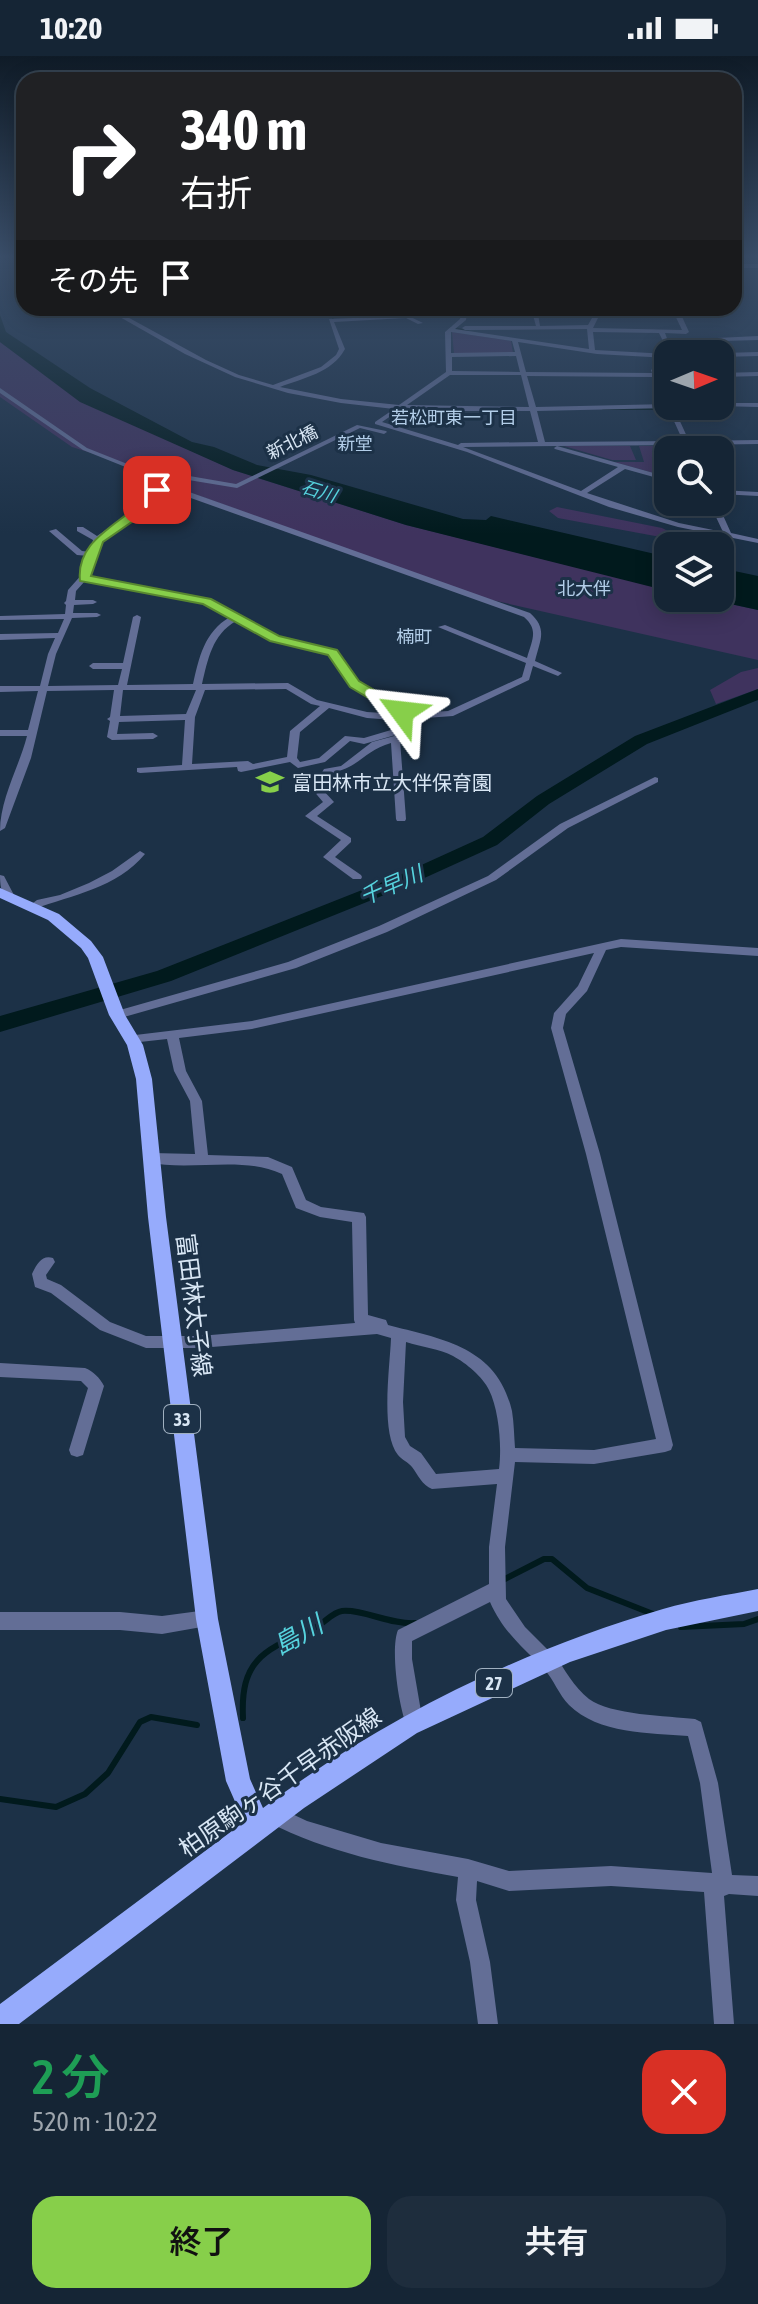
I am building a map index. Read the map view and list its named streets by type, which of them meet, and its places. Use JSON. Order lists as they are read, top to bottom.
{
  "streets": {
    "main road": [
      "富田林太子線",
      "33",
      "27",
      "柏原駒ヶ谷千早赤阪線"
    ],
    "street": ["新北橋"]
  },
  "crossings": [
    ["富田林太子線", "柏原駒ヶ谷千早赤阪線"]
  ],
  "districts": [
    "若松町東一丁目",
    "新堂",
    "北大伴",
    "楠町"
  ],
  "water": ["石川", "千早川", "島川"],
  "places": {
    "school or university": ["富田林市立大伴保育園"]
  },
  "north": "right",
  "page": {
    "status": "10:20",
    "turn": ["340 m", "右折"],
    "then": "その先",
    "heading": ["2 分", "520 m · 10:22"],
    "buttons": ["終了", "共有"]
  }
}
